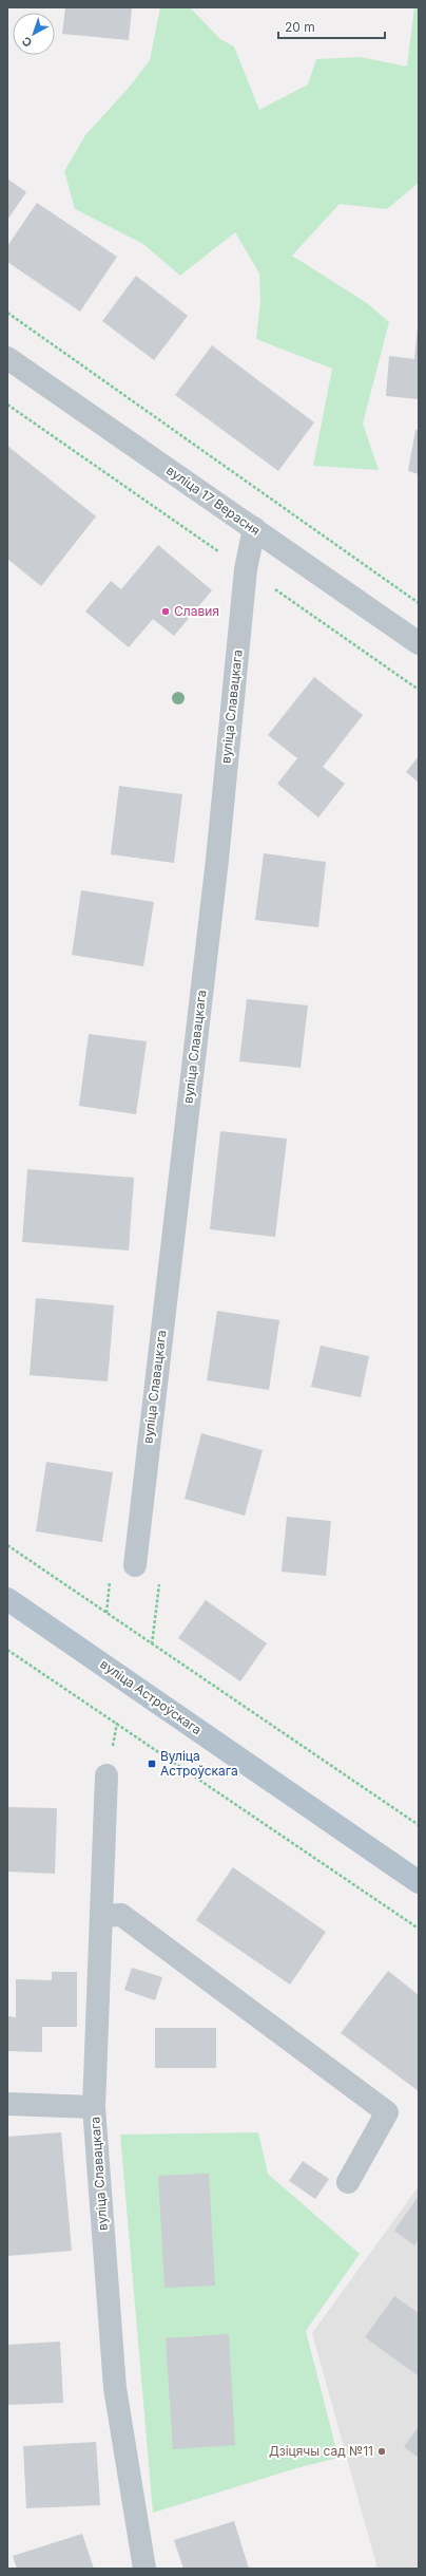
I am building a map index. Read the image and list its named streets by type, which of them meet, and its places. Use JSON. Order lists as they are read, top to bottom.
{
  "streets": {
    "main road": ["вуліца Астроўскага"],
    "street": ["вуліца 17 Верасня", "вуліца Славацкага"]
  },
  "crossings": [
    ["вуліца 17 Верасня", "вуліца Славацкага"]
  ],
  "places": {
    "other": ["Славия", "Дзіцячы сад №11"],
    "transit": ["Вуліца Астроўскага"]
  },
  "scale_bar": "20 m",
  "north": "bottom left"
}
